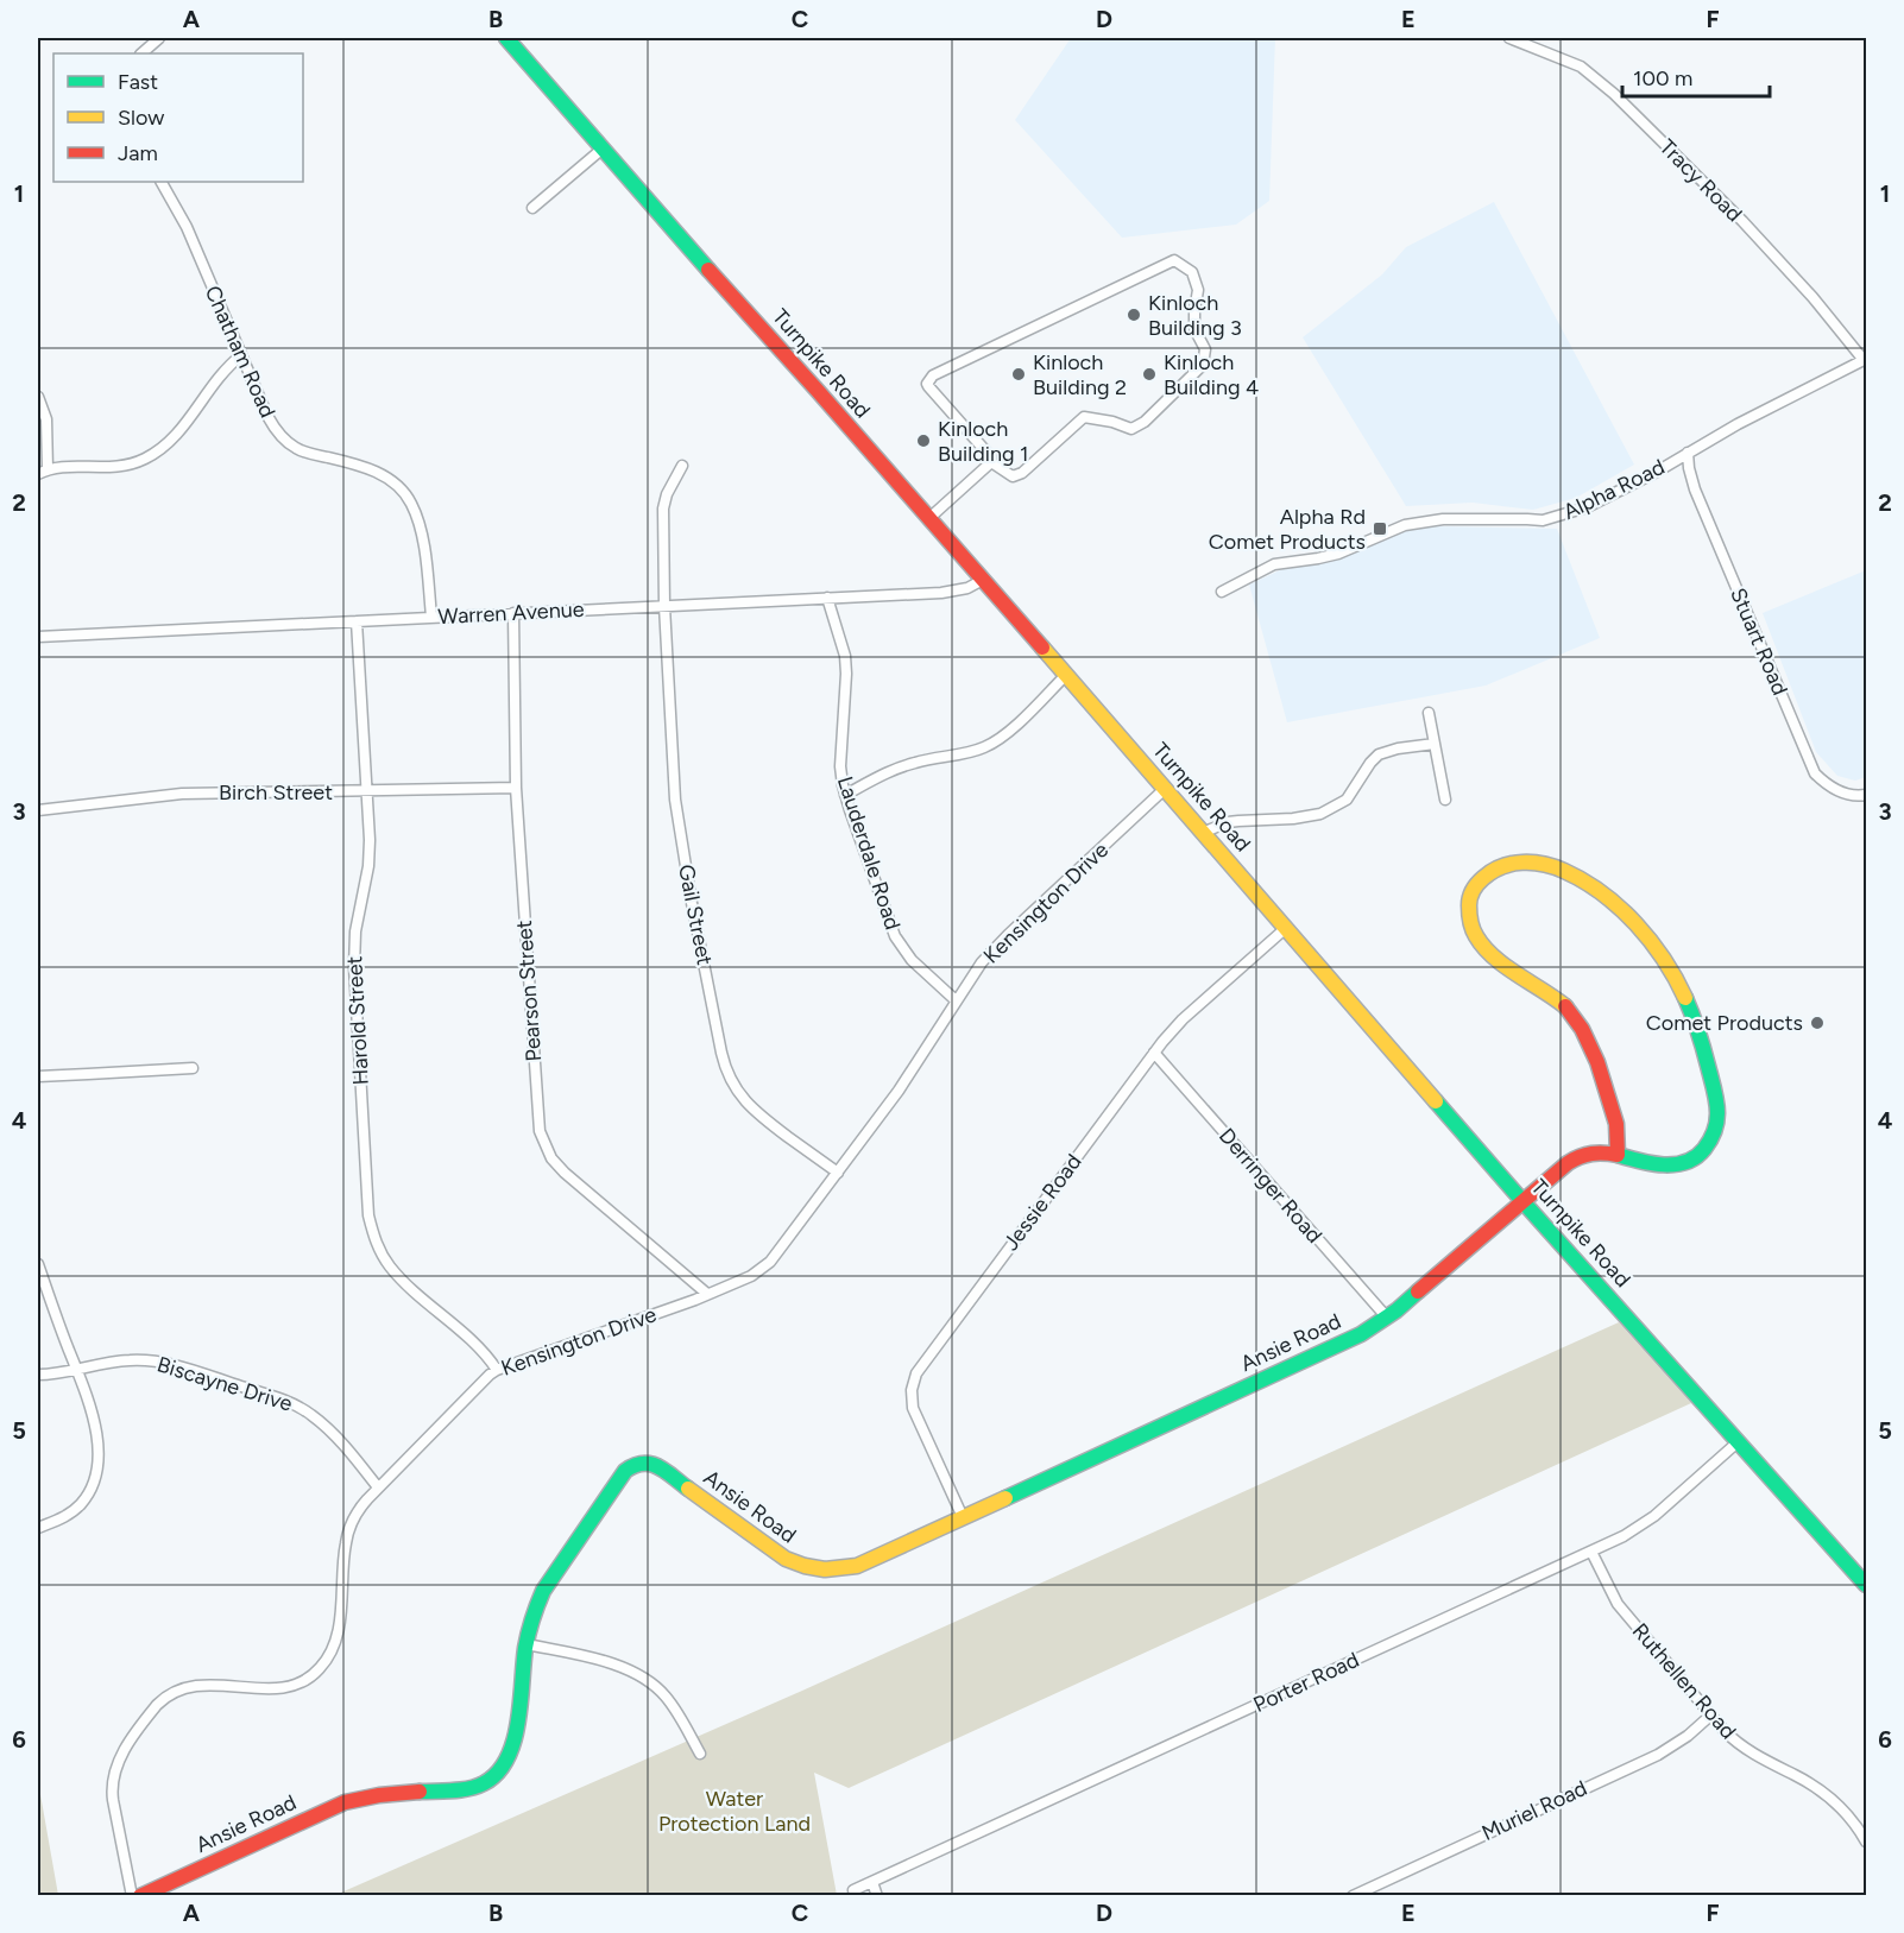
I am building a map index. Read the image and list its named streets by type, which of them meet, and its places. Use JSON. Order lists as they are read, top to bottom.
{
  "streets": {
    "street": [
      "Tracy Road",
      "Chatham Road",
      "Turnpike Road",
      "Alpha Road",
      "Warren Avenue",
      "Stuart Road",
      "Birch Street",
      "Lauderdale Road",
      "Kensington Drive",
      "Gail Street",
      "Pearson Street",
      "Harold Street",
      "Derringer Road",
      "Jessie Road",
      "Ansie Road",
      "Biscayne Drive",
      "Ruthellen Road",
      "Porter Road",
      "Muriel Road"
    ]
  },
  "crossings": [
    ["Tracy Road", "Alpha Road"],
    ["Chatham Road", "Warren Avenue"],
    ["Turnpike Road", "Warren Avenue"],
    ["Turnpike Road", "Kensington Drive"],
    ["Turnpike Road", "Jessie Road"],
    ["Turnpike Road", "Ansie Road"],
    ["Turnpike Road", "Porter Road"],
    ["Alpha Road", "Stuart Road"],
    ["Warren Avenue", "Lauderdale Road"],
    ["Warren Avenue", "Gail Street"],
    ["Warren Avenue", "Pearson Street"],
    ["Warren Avenue", "Harold Street"],
    ["Birch Street", "Pearson Street"],
    ["Birch Street", "Harold Street"],
    ["Lauderdale Road", "Kensington Drive"],
    ["Kensington Drive", "Gail Street"],
    ["Kensington Drive", "Pearson Street"],
    ["Kensington Drive", "Harold Street"],
    ["Kensington Drive", "Biscayne Drive"],
    ["Derringer Road", "Jessie Road"],
    ["Derringer Road", "Ansie Road"],
    ["Jessie Road", "Ansie Road"],
    ["Ruthellen Road", "Porter Road"],
    ["Ruthellen Road", "Muriel Road"]
  ],
  "parks": ["Water Protection Land"],
  "places": {
    "other": [
      "Kinloch Building 3",
      "Kinloch Building 2",
      "Kinloch Building 4",
      "Kinloch Building 1",
      "Comet Products"
    ],
    "transit": ["Alpha Rd Comet Products"]
  },
  "legend": ["Fast", "Slow", "Jam"],
  "scale_bar": "100 m",
  "grid": {
    "columns": [
      "A",
      "B",
      "C",
      "D",
      "E",
      "F"
    ],
    "rows": [
      "1",
      "2",
      "3",
      "4",
      "5",
      "6"
    ]
  }
}
